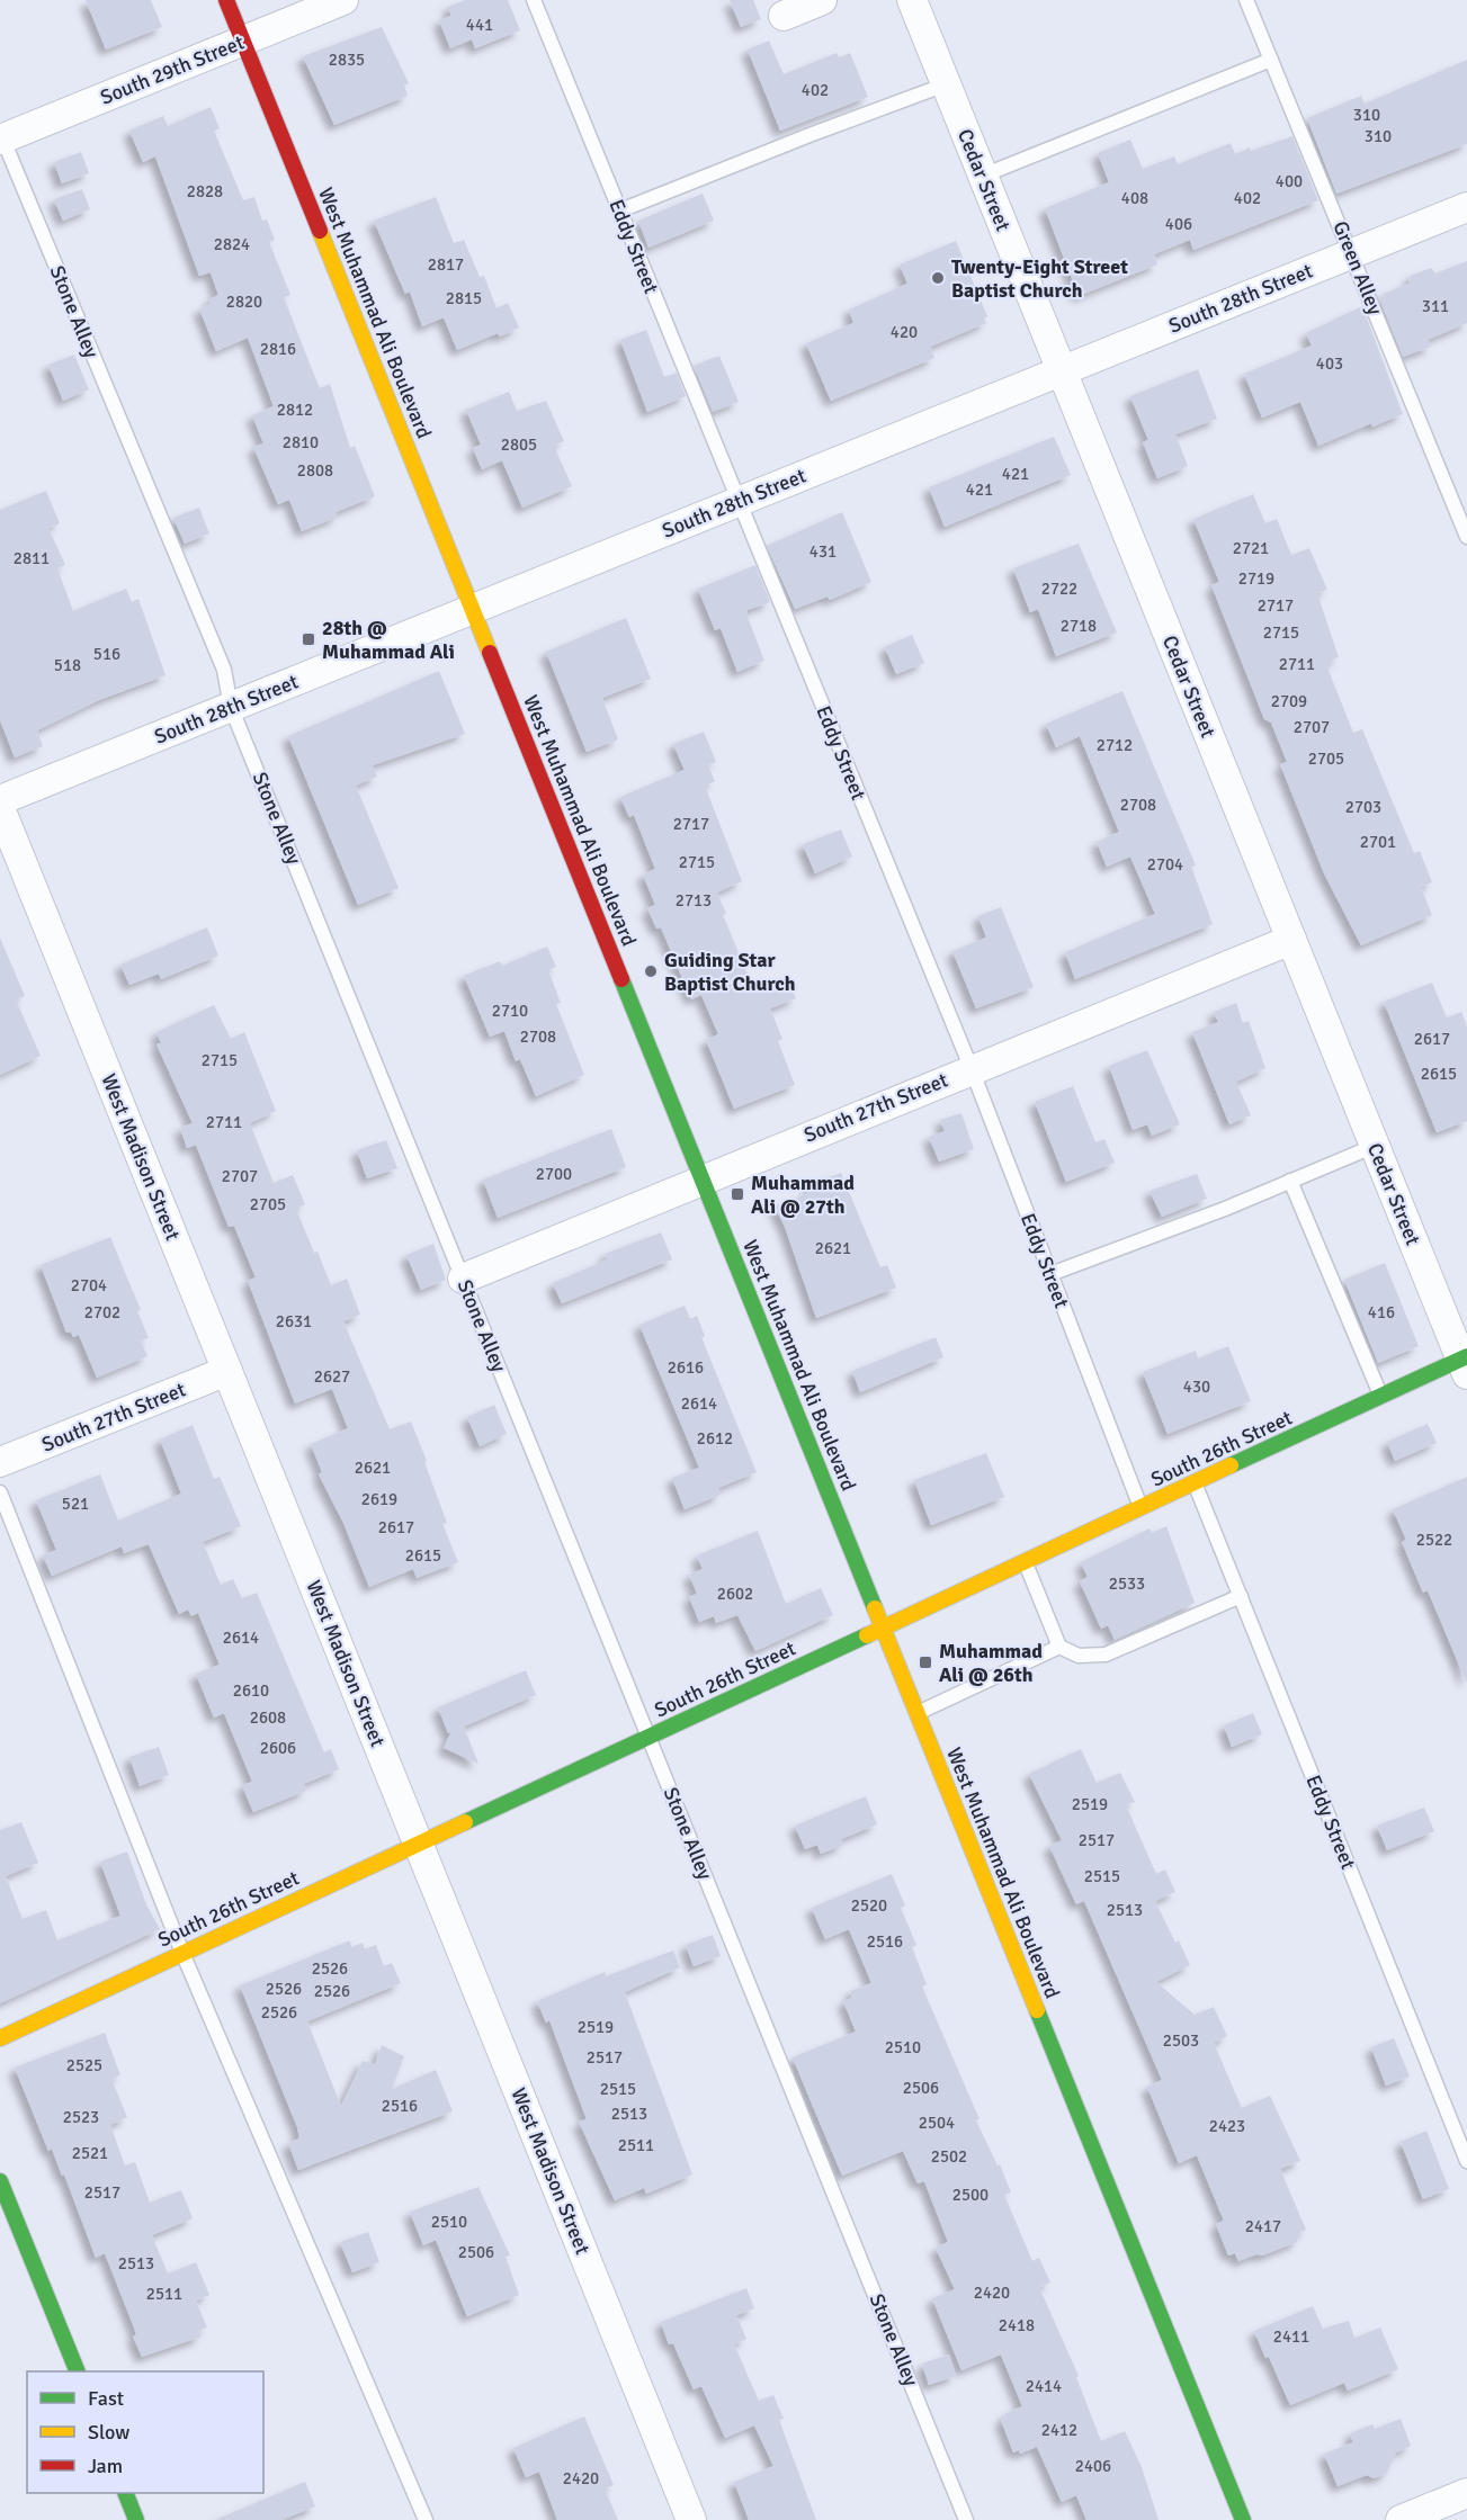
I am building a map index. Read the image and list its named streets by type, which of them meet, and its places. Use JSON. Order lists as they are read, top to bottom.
{
  "streets": {
    "main road": ["West Muhammad Ali Boulevard", "South 26th Street"],
    "street": [
      "South 29th Street",
      "Cedar Street",
      "South 28th Street",
      "South 27th Street",
      "West Madison Street"
    ],
    "lane": ["Eddy Street", "Green Alley", "Stone Alley"]
  },
  "crossings": [
    ["South 29th Street", "Stone Alley"],
    ["South 29th Street", "West Muhammad Ali Boulevard"],
    ["Cedar Street", "South 28th Street"],
    ["Cedar Street", "South 27th Street"],
    ["Cedar Street", "South 26th Street"],
    ["Eddy Street", "South 28th Street"],
    ["Eddy Street", "South 27th Street"],
    ["Eddy Street", "South 26th Street"],
    ["Green Alley", "South 28th Street"],
    ["South 28th Street", "Stone Alley"],
    ["South 28th Street", "West Muhammad Ali Boulevard"],
    ["Stone Alley", "South 27th Street"],
    ["Stone Alley", "South 26th Street"],
    ["West Muhammad Ali Boulevard", "South 27th Street"],
    ["West Muhammad Ali Boulevard", "South 26th Street"],
    ["South 27th Street", "West Madison Street"],
    ["West Madison Street", "South 26th Street"]
  ],
  "places": {
    "other": ["Twenty-Eight Street Baptist Church", "Guiding Star Baptist Church"],
    "transit": ["28th @ Muhammad Ali", "Muhammad Ali @ 27th", "Muhammad Ali @ 26th"]
  },
  "house_numbers": [
    "441",
    "2835",
    "402",
    "310",
    "310",
    "400",
    "2828",
    "408",
    "402",
    "406",
    "2824",
    "2817",
    "2815",
    "2820",
    "311",
    "420",
    "2816",
    "403",
    "2812",
    "2810",
    "2805",
    "2808",
    "421",
    "421",
    "2721",
    "431",
    "2811",
    "2719",
    "2722",
    "2717",
    "2718",
    "2715",
    "516",
    "2711",
    "518",
    "2709",
    "2707",
    "2712",
    "2705",
    "2708",
    "2703",
    "2717",
    "2701",
    "2715",
    "2704",
    "2713",
    "2710",
    "2708",
    "2617",
    "2715",
    "2615",
    "2711",
    "2700",
    "2707",
    "2705",
    "2621",
    "2704",
    "2702",
    "416",
    "2631",
    "2616",
    "2627",
    "430",
    "2614",
    "2612",
    "2621",
    "2619",
    "521",
    "2617",
    "2522",
    "2615",
    "2533",
    "2602",
    "2614",
    "2610",
    "2608",
    "2606",
    "2519",
    "2517",
    "2515",
    "2520",
    "2513",
    "2516",
    "2526",
    "2526",
    "2526",
    "2526",
    "2519",
    "2503",
    "2510",
    "2517",
    "2525",
    "2506",
    "2515",
    "2516",
    "2513",
    "2523",
    "2504",
    "2423",
    "2511",
    "2521",
    "2502",
    "2517",
    "2500",
    "2510",
    "2417",
    "2506",
    "2513",
    "2420",
    "2511",
    "2418",
    "2411",
    "2414",
    "2412",
    "2406",
    "2420"
  ],
  "legend": ["Fast", "Slow", "Jam"]
}
